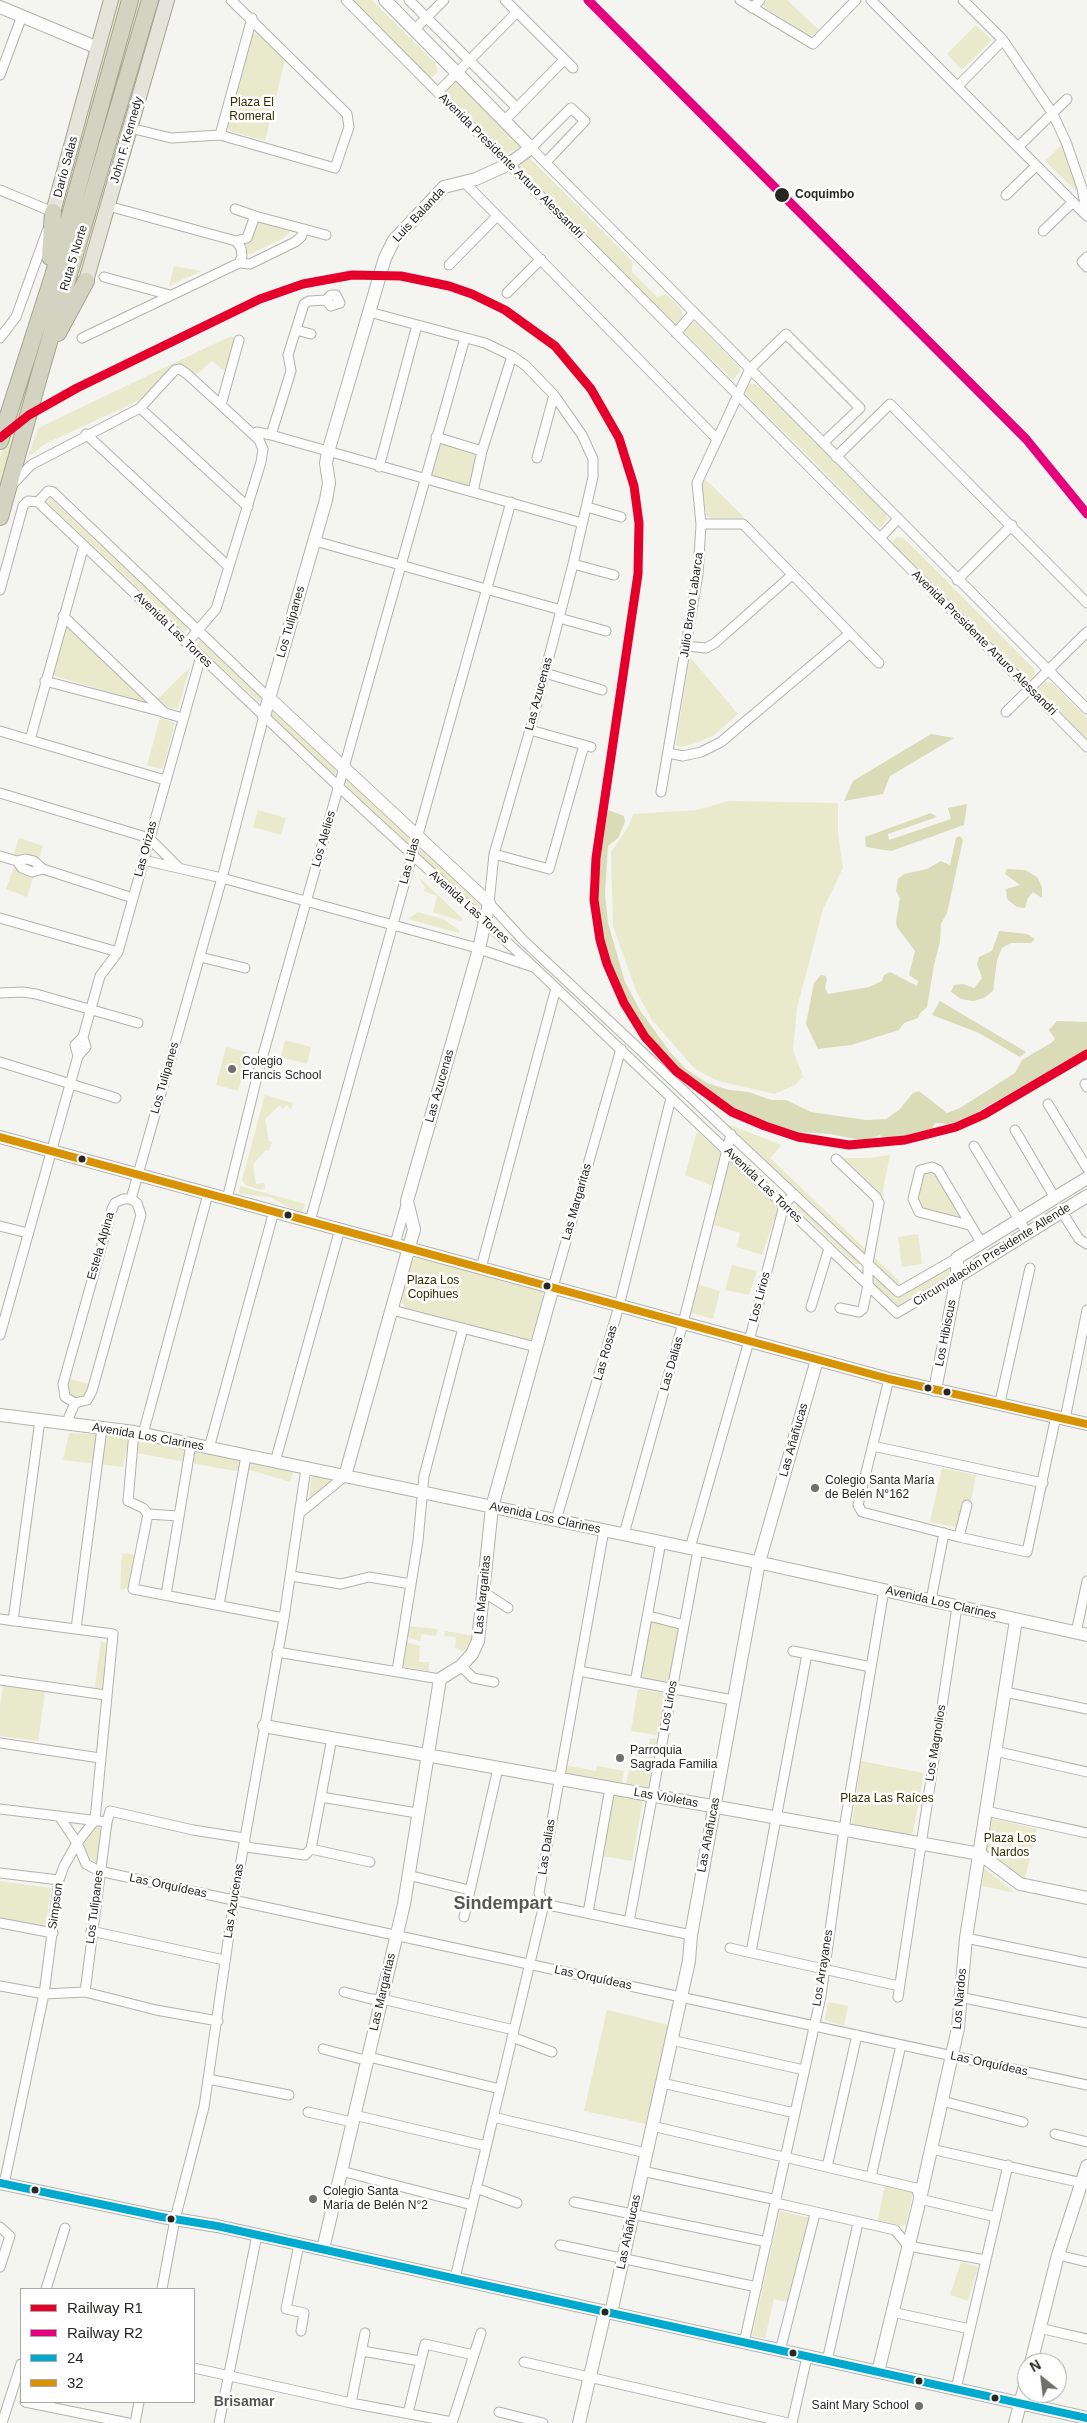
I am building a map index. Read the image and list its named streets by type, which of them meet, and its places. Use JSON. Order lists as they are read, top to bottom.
{
  "streets": {
    "highway": ["Ruta 5 Norte"],
    "main road": ["John F. Kennedy", "Darío Salas"],
    "street": [
      "Avenida Presidente Arturo Alessandri",
      "Luis Balanda",
      "Julio Bravo Labarca",
      "Los Tulipanes",
      "Avenida Las Torres",
      "Las Azucenas",
      "Los Alelies",
      "Las Orizas",
      "Las Lilas",
      "Las Margaritas",
      "Estela Alpina",
      "Circunvalación Presidente Allende",
      "Los Lirios",
      "Los Hibiscus",
      "Las Rosas",
      "Las Dalias",
      "Avenida Los Clarines",
      "Las Añañucas",
      "Los Magnolios",
      "Las Violetas",
      "Las Orquídeas",
      "Simpson",
      "Los Arrayanes",
      "Los Nardos"
    ]
  },
  "crossings": [
    ["Avenida Presidente Arturo Alessandri", "Luis Balanda"],
    ["Avenida Presidente Arturo Alessandri", "Julio Bravo Labarca"],
    ["Luis Balanda", "Los Tulipanes"],
    ["Los Tulipanes", "Avenida Las Torres"],
    ["Los Tulipanes", "Las Azucenas"],
    ["Los Tulipanes", "Estela Alpina"],
    ["Los Tulipanes", "Las Orquídeas"],
    ["Avenida Las Torres", "Las Azucenas"],
    ["Avenida Las Torres", "Los Alelies"],
    ["Avenida Las Torres", "Las Orizas"],
    ["Avenida Las Torres", "Las Lilas"],
    ["Avenida Las Torres", "Las Margaritas"],
    ["Avenida Las Torres", "Circunvalación Presidente Allende"],
    ["Avenida Las Torres", "Los Lirios"],
    ["Avenida Las Torres", "Las Rosas"],
    ["Avenida Las Torres", "Las Dalias"],
    ["Las Azucenas", "Los Alelies"],
    ["Las Azucenas", "Avenida Los Clarines"],
    ["Las Azucenas", "Las Violetas"],
    ["Las Azucenas", "Las Orquídeas"],
    ["Las Margaritas", "Avenida Los Clarines"],
    ["Las Margaritas", "Las Violetas"],
    ["Las Margaritas", "Las Orquídeas"],
    ["Circunvalación Presidente Allende", "Los Hibiscus"],
    ["Los Lirios", "Avenida Los Clarines"],
    ["Los Lirios", "Las Violetas"],
    ["Las Rosas", "Avenida Los Clarines"],
    ["Las Dalias", "Avenida Los Clarines"],
    ["Las Dalias", "Las Violetas"],
    ["Las Dalias", "Las Orquídeas"],
    ["Avenida Los Clarines", "Las Añañucas"],
    ["Avenida Los Clarines", "Los Magnolios"],
    ["Avenida Los Clarines", "Los Arrayanes"],
    ["Avenida Los Clarines", "Los Nardos"],
    ["Las Añañucas", "Las Violetas"],
    ["Las Añañucas", "Las Orquídeas"],
    ["Los Magnolios", "Las Violetas"],
    ["Las Violetas", "Los Arrayanes"],
    ["Las Violetas", "Los Nardos"],
    ["Las Orquídeas", "Los Arrayanes"],
    ["Las Orquídeas", "Los Nardos"]
  ],
  "districts": ["Sindempart", "Brisamar"],
  "parks": [
    "Plaza El Romeral",
    "Plaza Los Copihues",
    "Plaza Las Raíces",
    "Plaza Los Nardos"
  ],
  "places": [
    "Coquimbo",
    "Colegio Francis School",
    "Colegio Santa María de Belén N°162",
    "Parroquia Sagrada Familia",
    "Colegio Santa María de Belén N°2",
    "Saint Mary School"
  ],
  "lines": [
    "rail line R2",
    "rail line R1",
    "transit line 32",
    "transit line 24"
  ],
  "legend": [
    "Railway R1",
    "Railway R2",
    "24",
    "32"
  ],
  "north": "top left"
}
